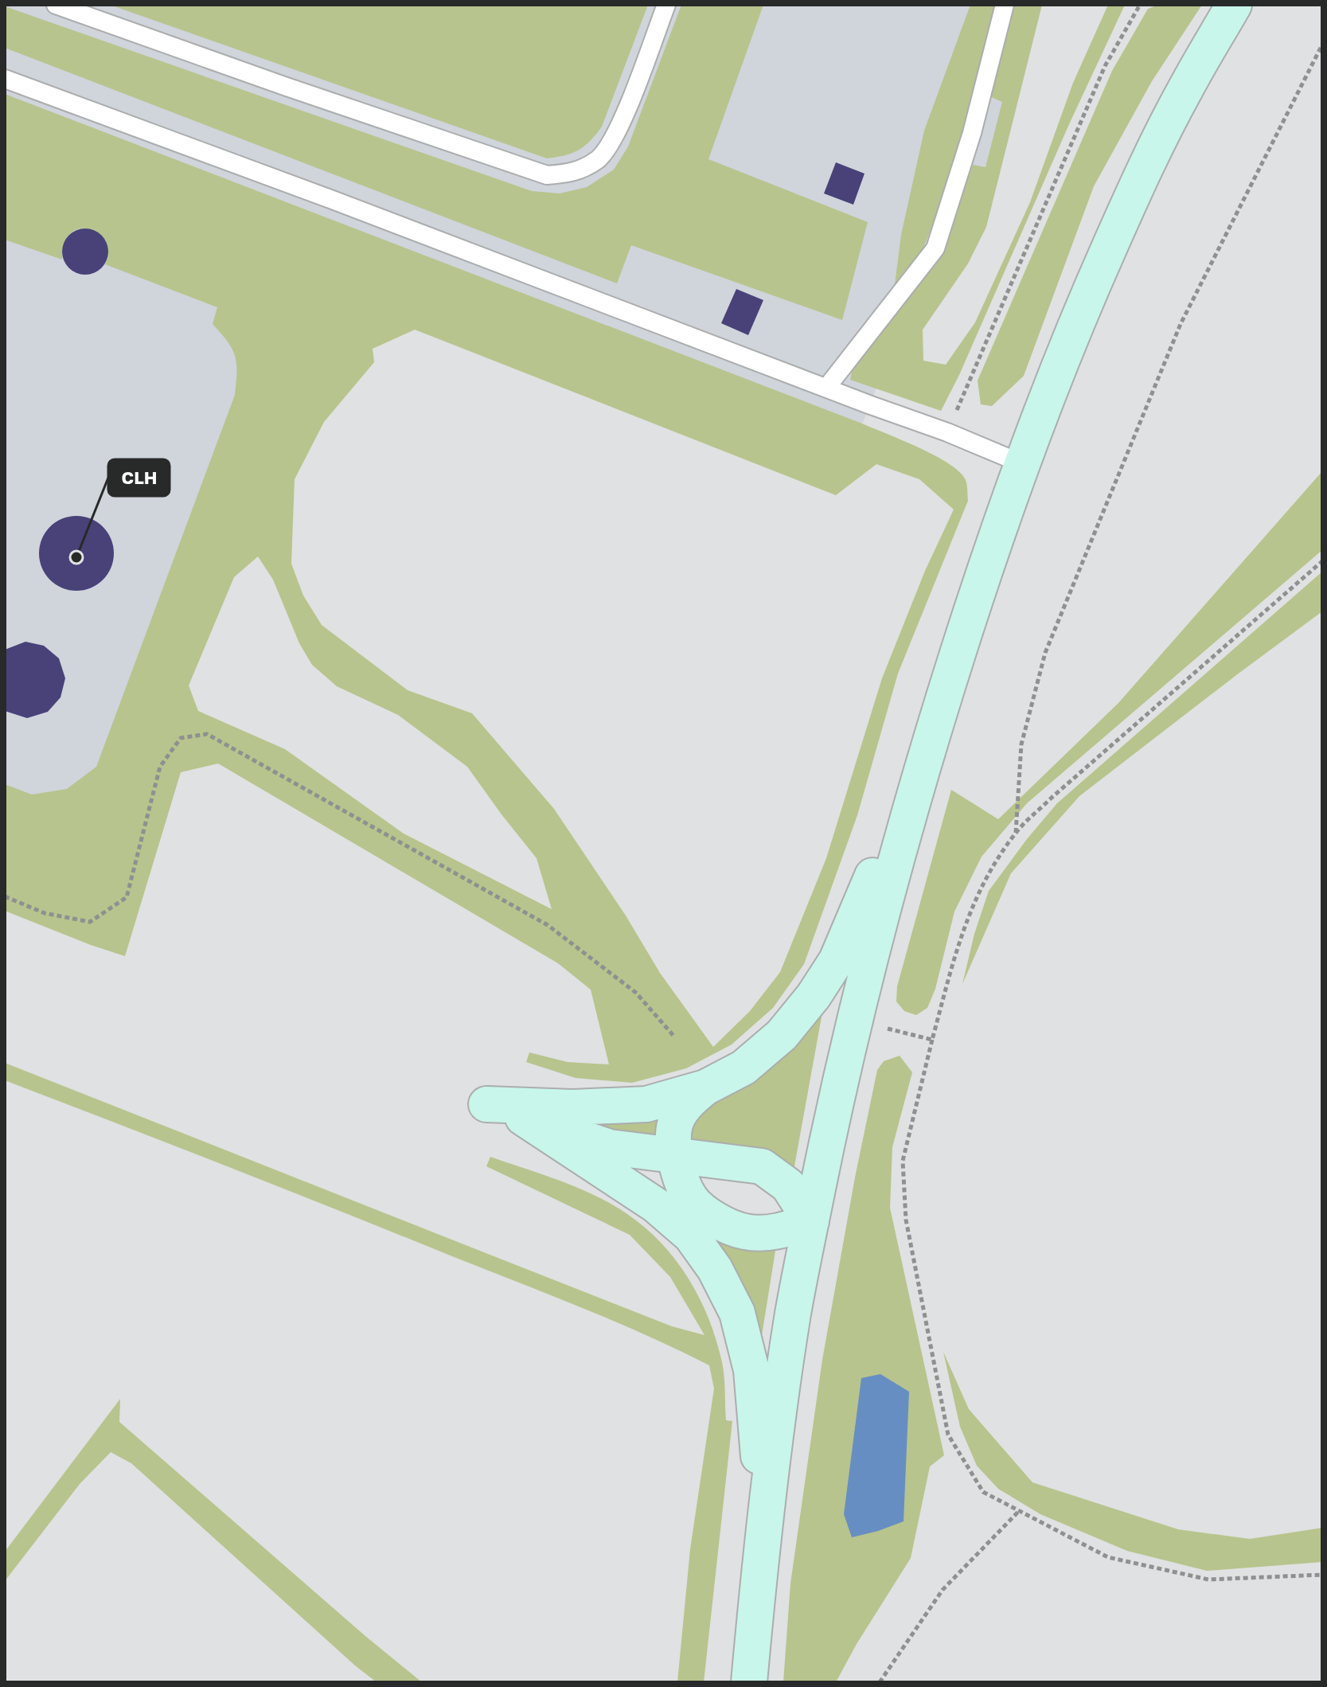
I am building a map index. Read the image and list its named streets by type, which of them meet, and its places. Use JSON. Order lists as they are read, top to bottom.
{
  "places": ["CLH"]
}
